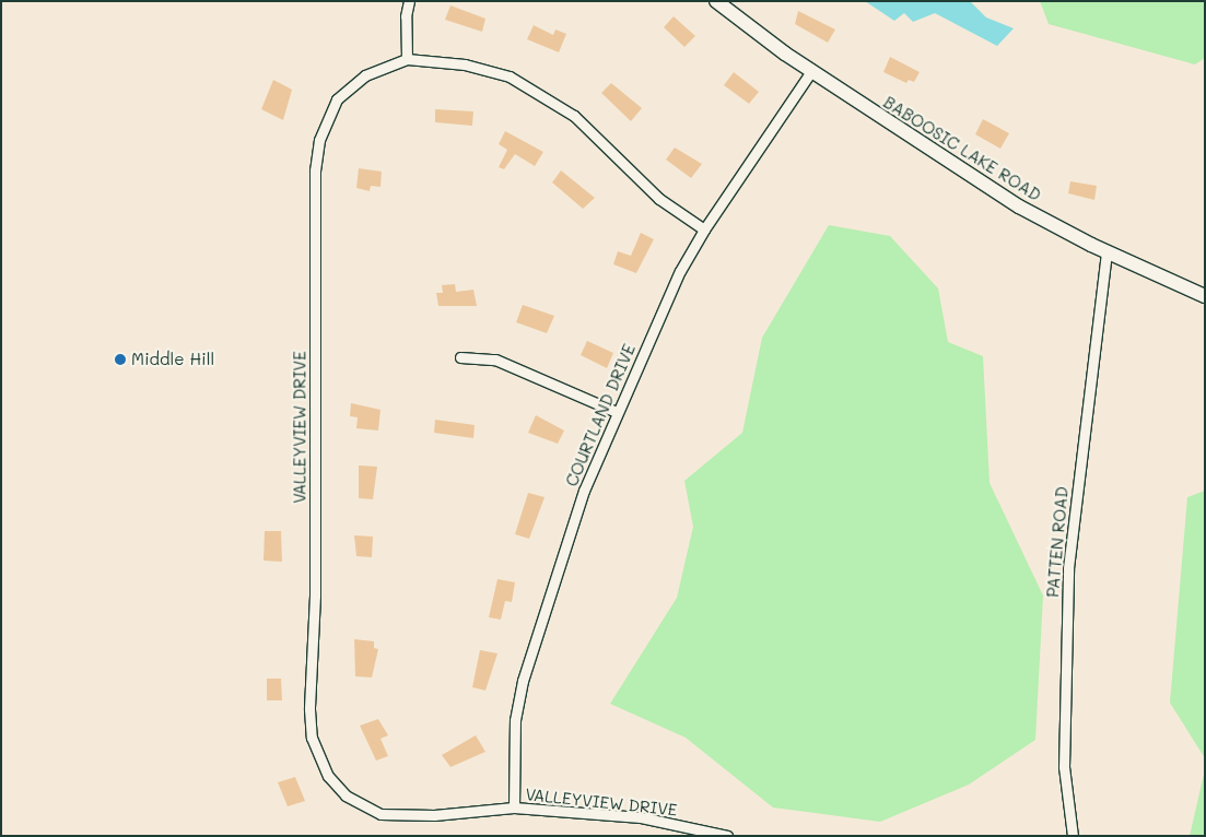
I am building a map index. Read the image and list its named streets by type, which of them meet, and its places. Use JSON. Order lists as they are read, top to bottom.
{
  "streets": {
    "street": [
      "BABOOSIC LAKE ROAD",
      "COURTLAND DRIVE",
      "VALLEYVIEW DRIVE",
      "PATTEN ROAD"
    ]
  },
  "crossings": [
    ["BABOOSIC LAKE ROAD", "COURTLAND DRIVE"],
    ["BABOOSIC LAKE ROAD", "PATTEN ROAD"],
    ["COURTLAND DRIVE", "VALLEYVIEW DRIVE"]
  ],
  "places": ["Middle Hill"]
}
